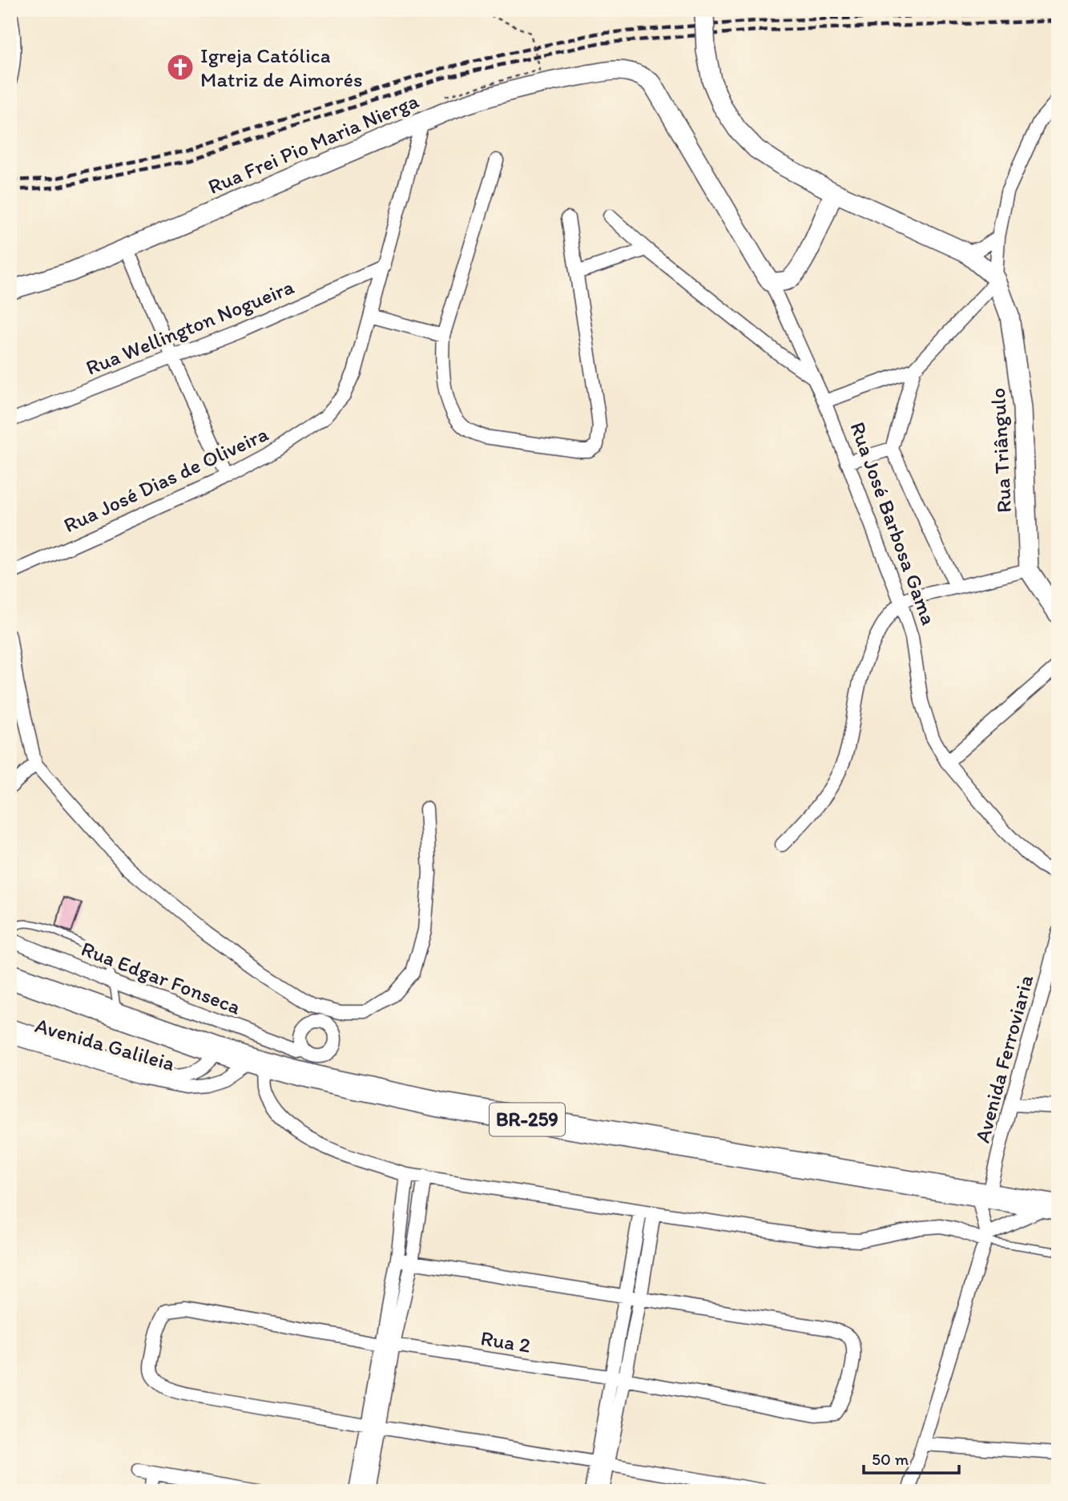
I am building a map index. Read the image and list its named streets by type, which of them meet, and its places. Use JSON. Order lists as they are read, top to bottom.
{
  "streets": {
    "highway": ["BR-259"],
    "street": [
      "Rua Frei Pio Maria Nierga",
      "Rua Wellington Nogueira",
      "Rua Triângulo",
      "Rua José Dias de Oliveira",
      "Rua José Barbosa Gama",
      "Rua Edgar Fonseca",
      "Avenida Galileia",
      "Avenida Ferroviaria",
      "Rua 2"
    ]
  },
  "crossings": [
    ["Rua Frei Pio Maria Nierga", "Rua José Dias de Oliveira"],
    ["Rua Frei Pio Maria Nierga", "Rua José Barbosa Gama"],
    ["Rua Wellington Nogueira", "Rua José Dias de Oliveira"],
    ["Rua Edgar Fonseca", "BR-259"],
    ["Avenida Galileia", "BR-259"],
    ["Avenida Ferroviaria", "BR-259"]
  ],
  "places": {
    "church": ["Igreja Católica Matriz de Aimorés"]
  },
  "scale_bar": "50 m"
}
